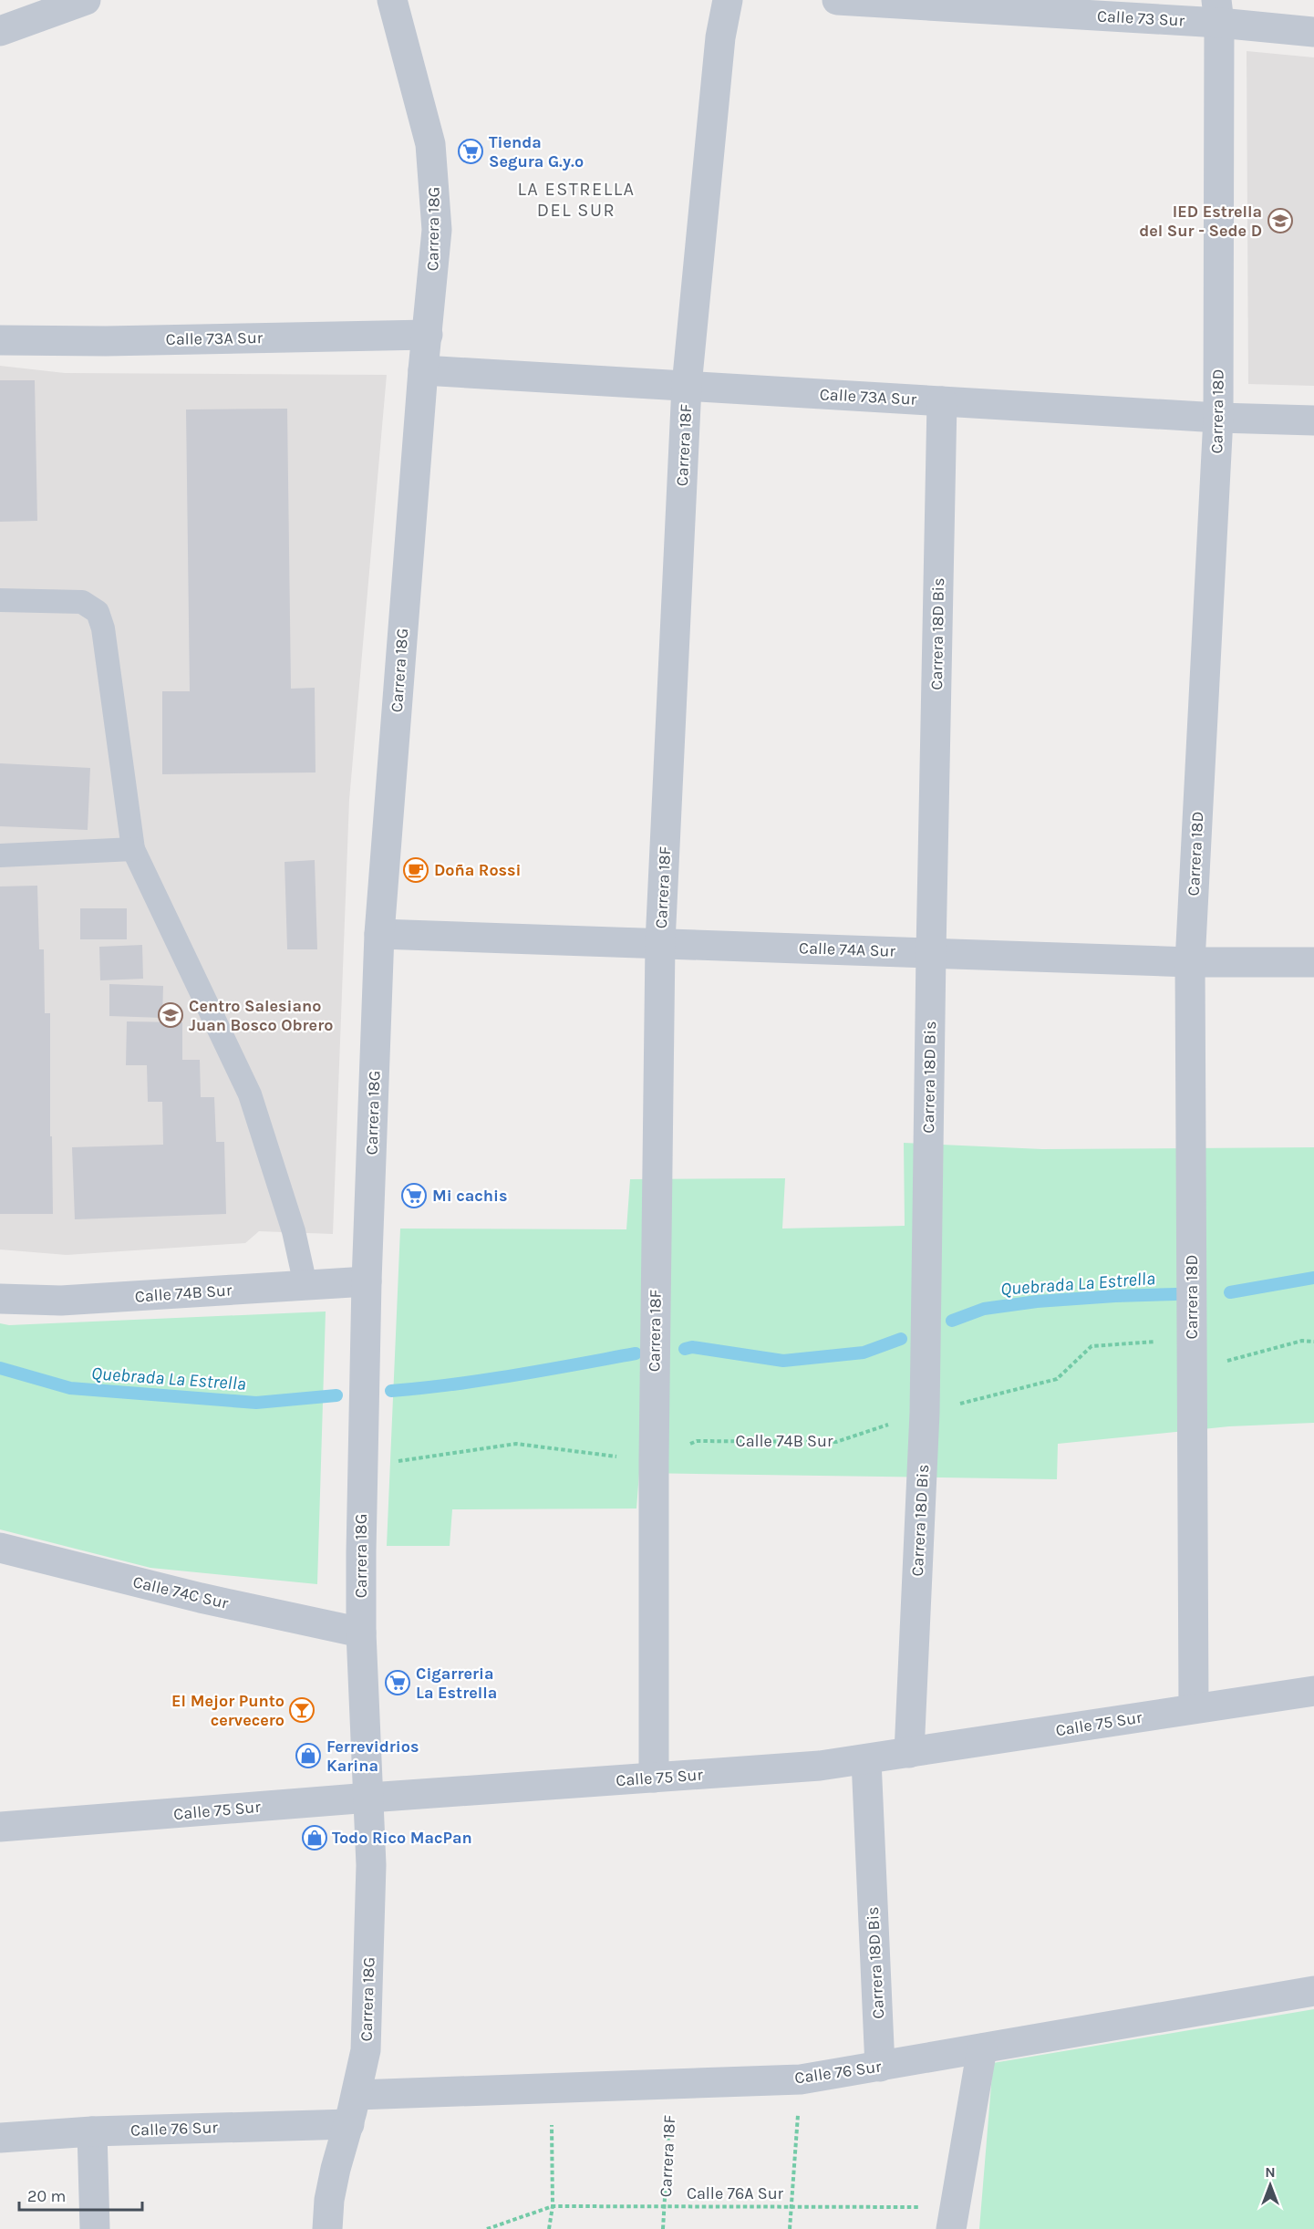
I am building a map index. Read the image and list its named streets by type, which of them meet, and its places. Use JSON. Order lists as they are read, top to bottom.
{
  "streets": {
    "street": [
      "Calle 73 Sur",
      "Carrera 18G",
      "Calle 73A Sur",
      "Carrera 18D",
      "Carrera 18F",
      "Carrera 18D Bis",
      "Calle 74A Sur",
      "Calle 74B Sur",
      "Calle 74C Sur",
      "Calle 75 Sur",
      "Calle 76 Sur"
    ],
    "path": ["Calle 76A Sur"]
  },
  "crossings": [
    ["Calle 73 Sur", "Carrera 18D"],
    ["Carrera 18G", "Calle 73A Sur"],
    ["Carrera 18G", "Calle 74A Sur"],
    ["Carrera 18G", "Calle 74B Sur"],
    ["Carrera 18G", "Calle 74C Sur"],
    ["Carrera 18G", "Calle 75 Sur"],
    ["Carrera 18G", "Calle 76 Sur"],
    ["Calle 73A Sur", "Carrera 18D"],
    ["Calle 73A Sur", "Carrera 18F"],
    ["Calle 73A Sur", "Carrera 18D Bis"],
    ["Carrera 18D", "Calle 74A Sur"],
    ["Carrera 18D", "Calle 74B Sur"],
    ["Carrera 18D", "Calle 75 Sur"],
    ["Carrera 18F", "Calle 74A Sur"],
    ["Carrera 18F", "Calle 74B Sur"],
    ["Carrera 18F", "Calle 75 Sur"],
    ["Carrera 18F", "Calle 76 Sur"],
    ["Carrera 18F", "Calle 76A Sur"],
    ["Carrera 18D Bis", "Calle 74A Sur"],
    ["Carrera 18D Bis", "Calle 74B Sur"],
    ["Carrera 18D Bis", "Calle 75 Sur"],
    ["Carrera 18D Bis", "Calle 76 Sur"]
  ],
  "districts": ["LA ESTRELLA DEL SUR"],
  "water": ["Quebrada La Estrella"],
  "places": {
    "supermarket": ["Tienda Segura G.y.o", "Mi cachis", "Cigarreria La Estrella"],
    "school or university": ["IED Estrella del Sur - Sede D", "Centro Salesiano Juan Bosco Obrero"],
    "cafe": ["Doña Rossi"],
    "bar": ["El Mejor Punto cervecero"],
    "shop": ["Ferrevidrios Karina", "Todo Rico MacPan"]
  },
  "scale_bar": "20 m",
  "north": "top"
}
